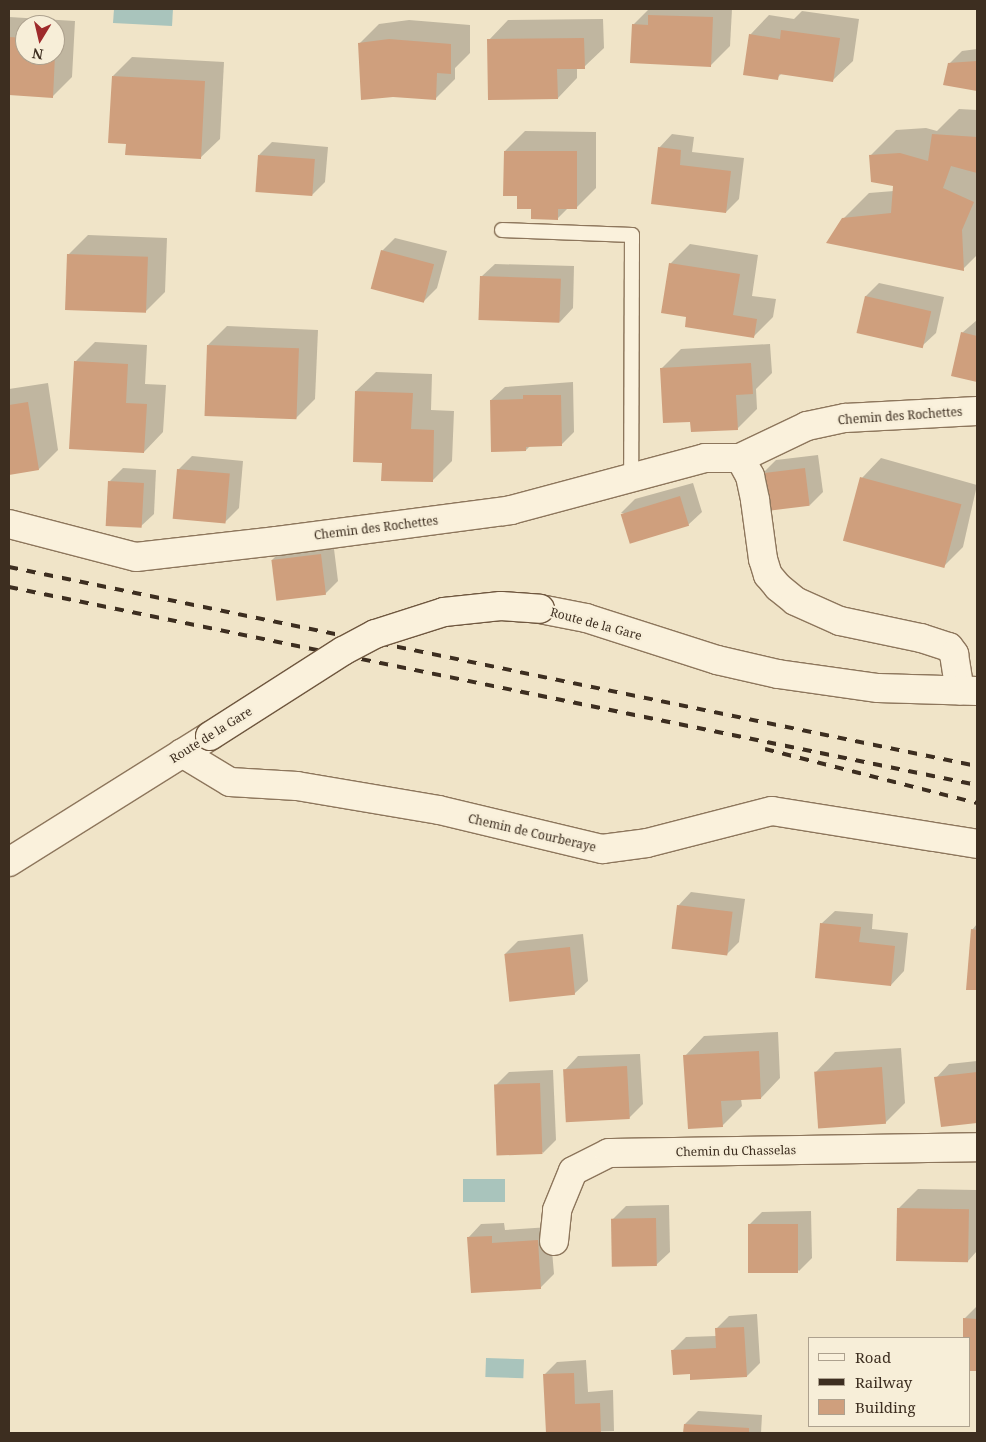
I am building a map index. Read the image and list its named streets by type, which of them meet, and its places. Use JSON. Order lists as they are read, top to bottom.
{
  "streets": {
    "street": [
      "Chemin des Rochettes",
      "Route de la Gare",
      "Chemin de Courberaye",
      "Chemin du Chasselas"
    ]
  },
  "crossings": [
    ["Route de la Gare", "Chemin de Courberaye"]
  ],
  "legend": ["Road", "Railway", "Building"],
  "north": "bottom"
}
